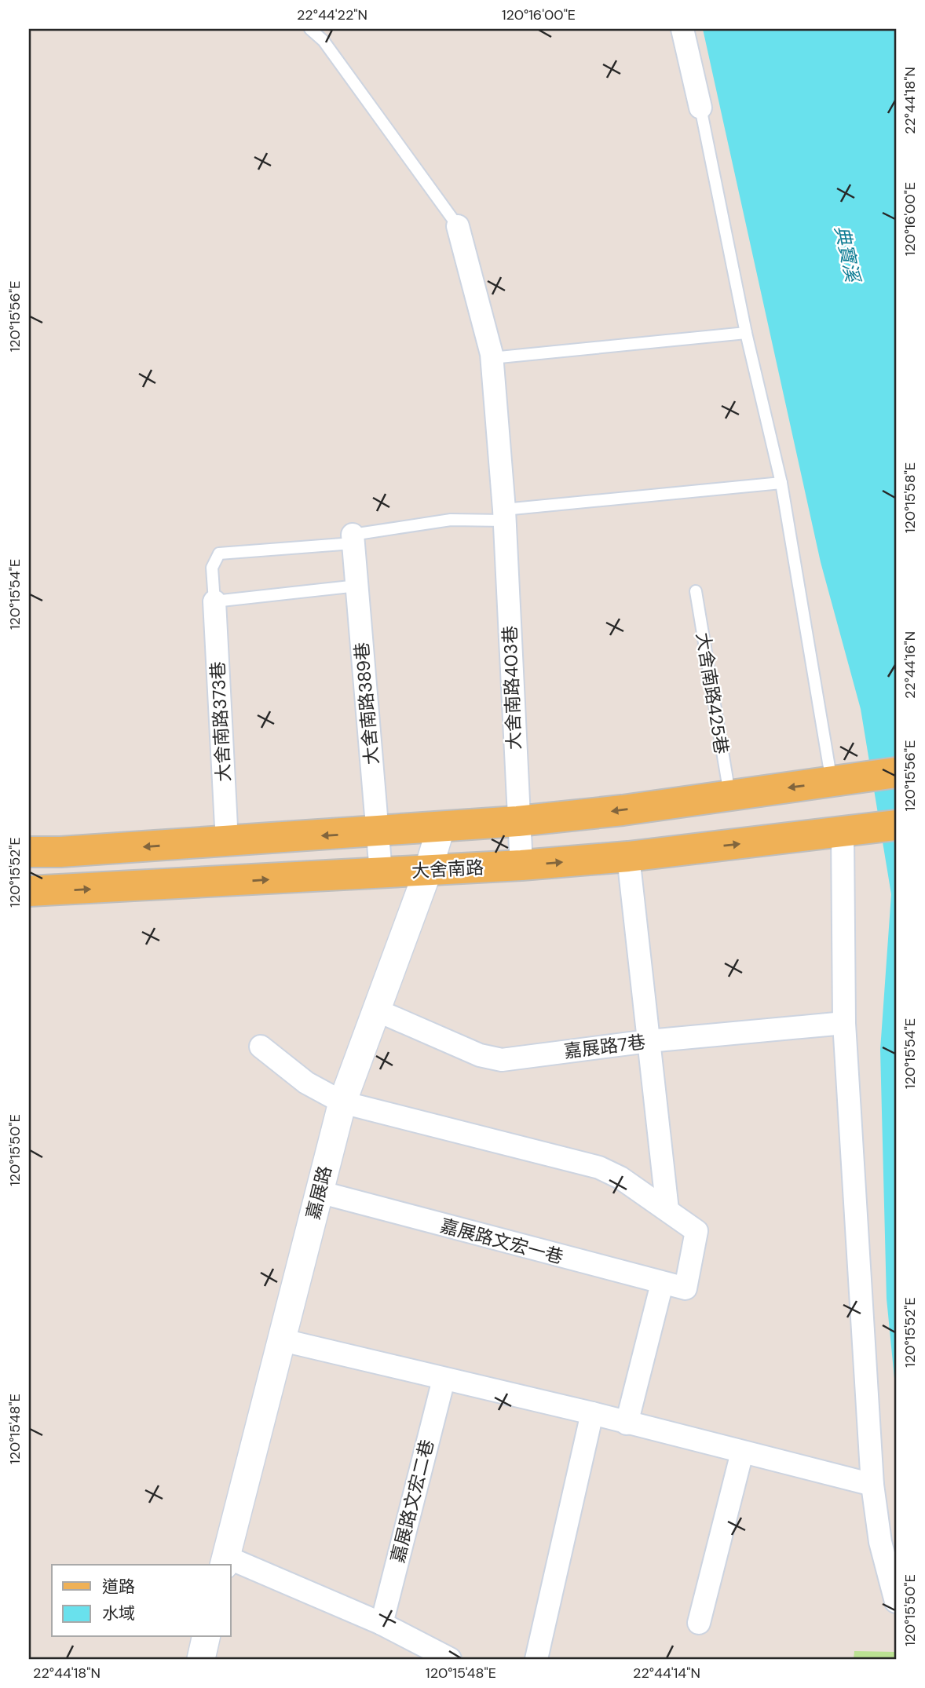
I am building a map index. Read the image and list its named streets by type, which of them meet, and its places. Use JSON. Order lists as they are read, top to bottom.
{
  "streets": {
    "main road": ["大舍南路"],
    "street": [
      "大舍南路403巷",
      "大舍南路389巷",
      "大舍南路373巷",
      "嘉展路7巷",
      "嘉展路",
      "嘉展路文宏一巷",
      "嘉展路文宏二巷"
    ],
    "lane": ["大舍南路425巷"]
  },
  "crossings": [
    ["大舍南路403巷", "大舍南路"],
    ["大舍南路389巷", "大舍南路"],
    ["大舍南路", "嘉展路"],
    ["嘉展路7巷", "嘉展路"],
    ["嘉展路", "嘉展路文宏一巷"]
  ],
  "water": ["典寶溪"],
  "legend": ["道路", "水域"],
  "coordinates": [
    "22°44'22\"N",
    "120°16'00\"E",
    "22°44'18\"N",
    "120°15'56\"E",
    "120°15'58\"E",
    "120°15'54\"E",
    "22°44'16\"N",
    "120°15'52\"E",
    "120°15'50\"E",
    "120°15'48\"E",
    "22°44'14\"N"
  ]
}
